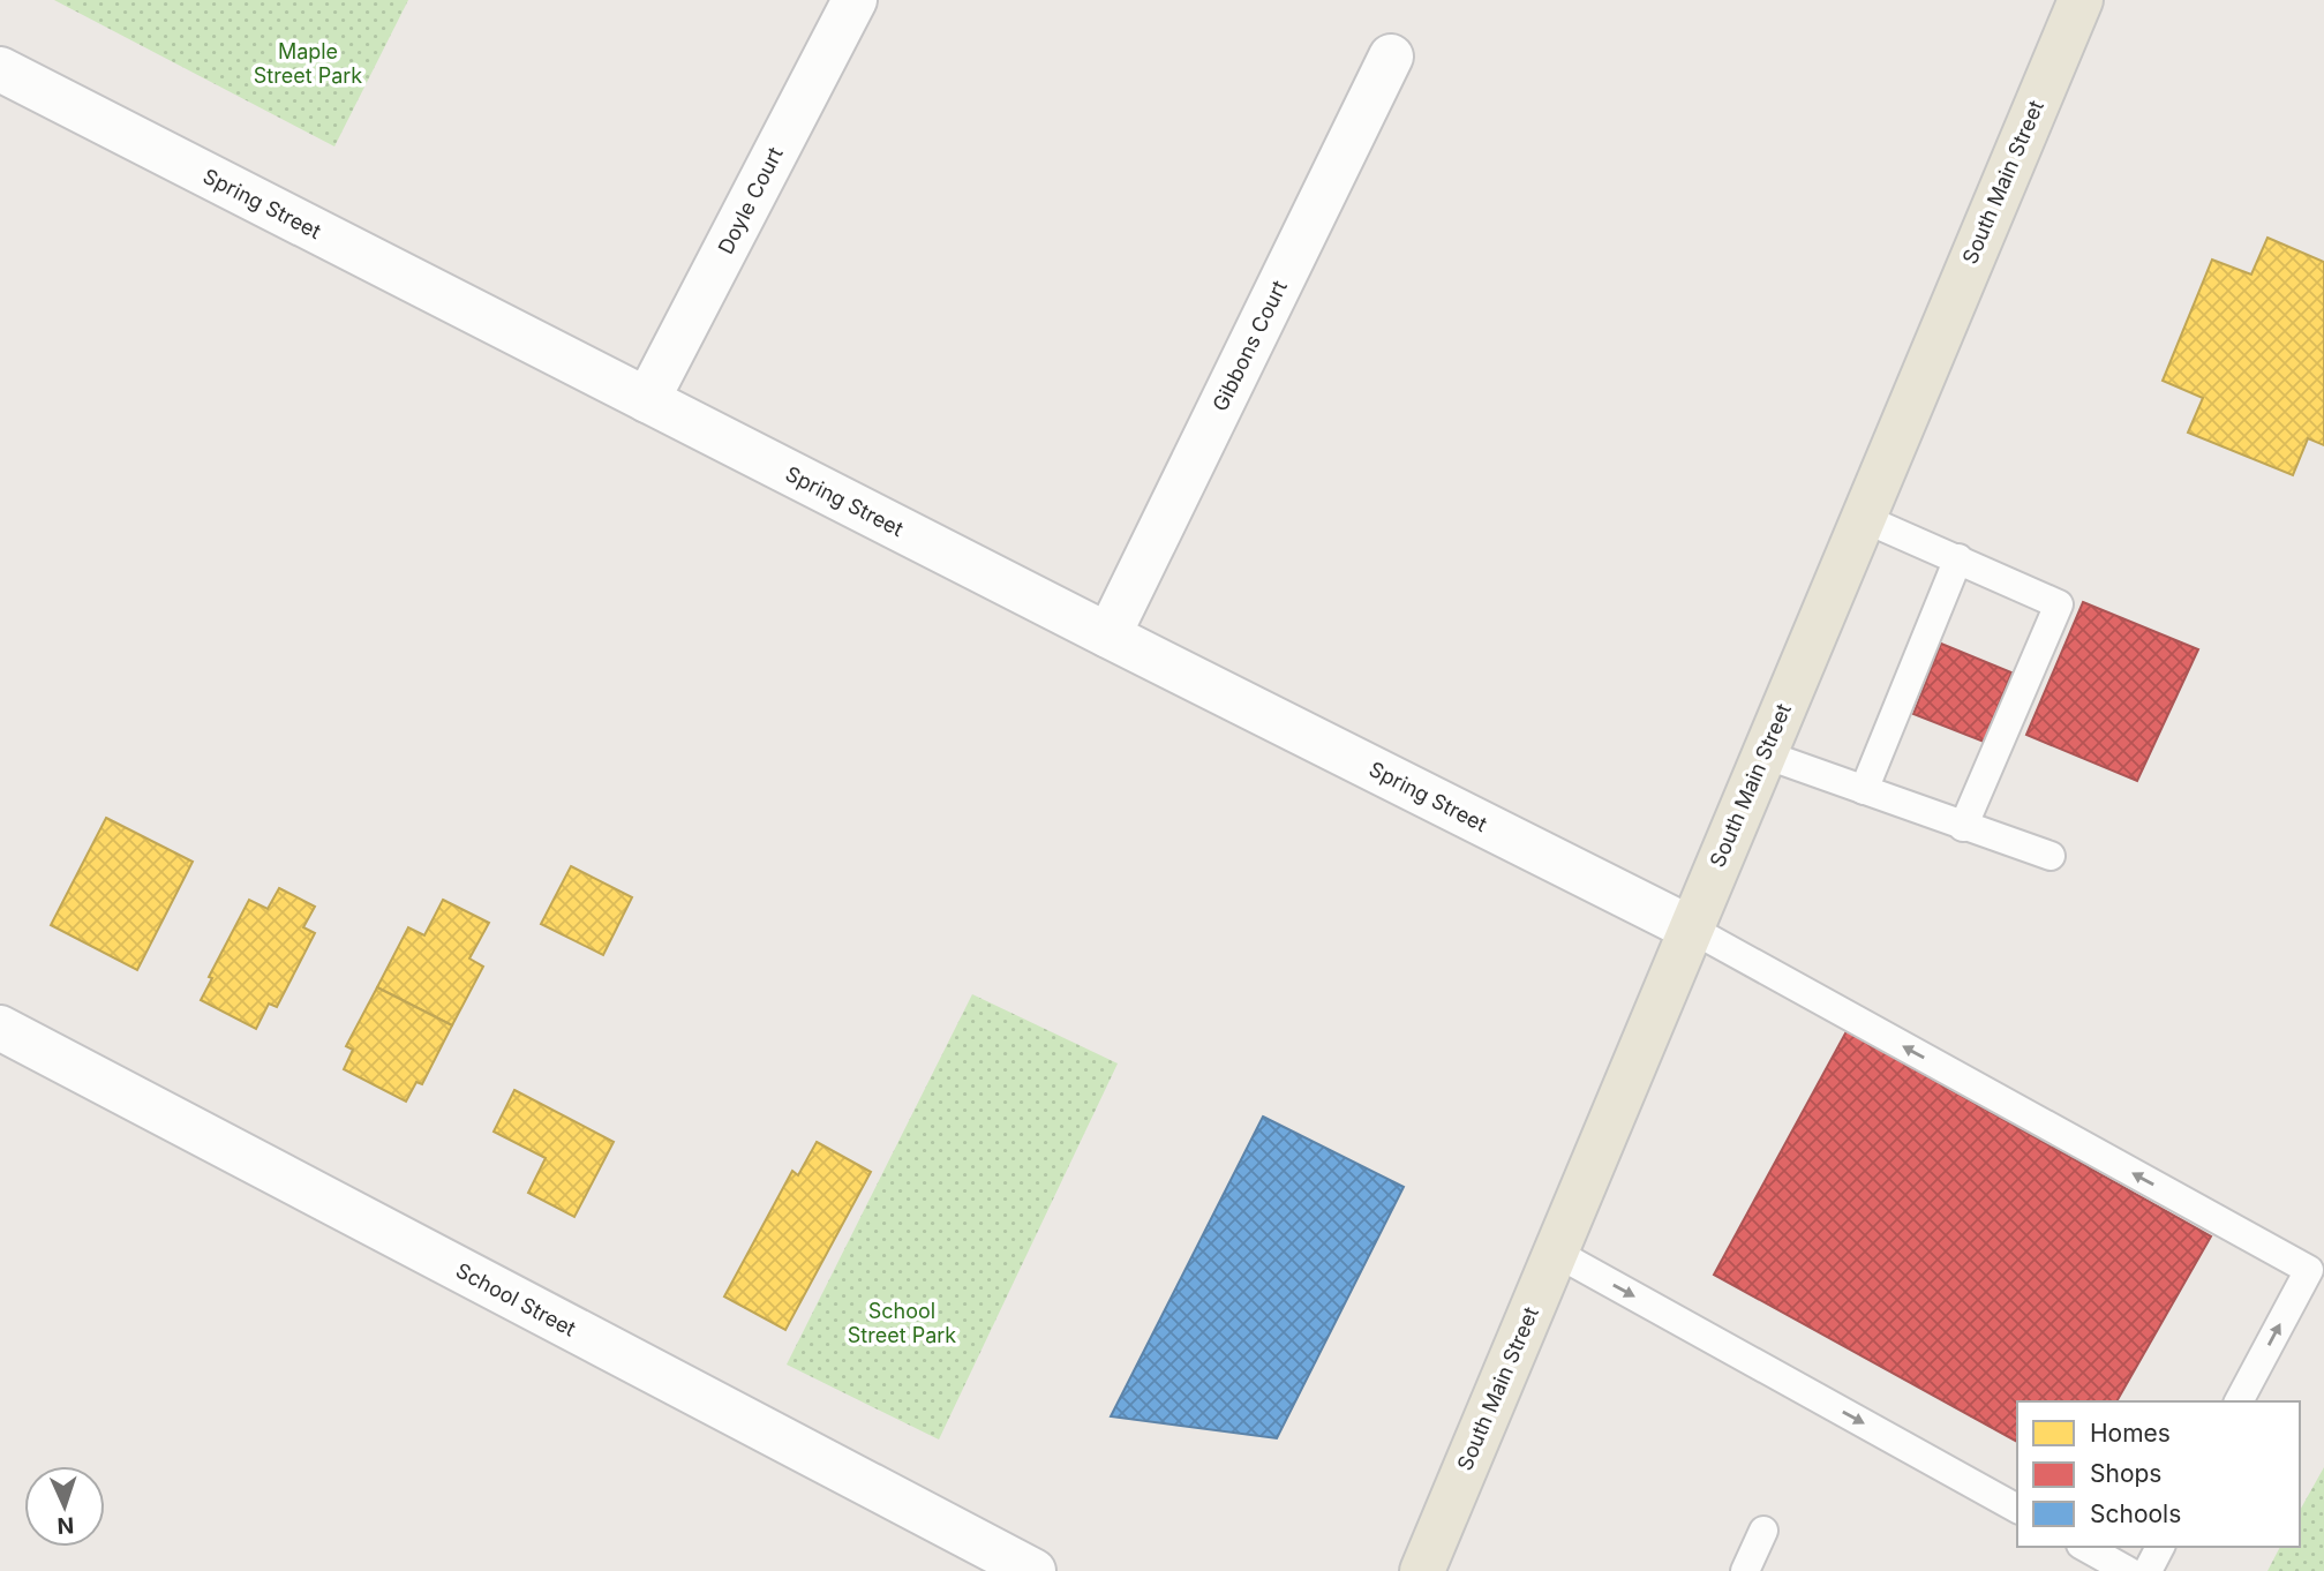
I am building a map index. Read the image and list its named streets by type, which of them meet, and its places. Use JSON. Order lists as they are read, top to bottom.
{
  "streets": {
    "main road": ["South Main Street"],
    "street": [
      "Doyle Court",
      "Spring Street",
      "Gibbons Court",
      "School Street"
    ]
  },
  "crossings": [
    ["South Main Street", "Spring Street"],
    ["Doyle Court", "Spring Street"],
    ["Spring Street", "Gibbons Court"]
  ],
  "parks": ["Maple Street Park", "School Street Park"],
  "legend": ["Homes", "Shops", "Schools"],
  "north": "bottom"
}
